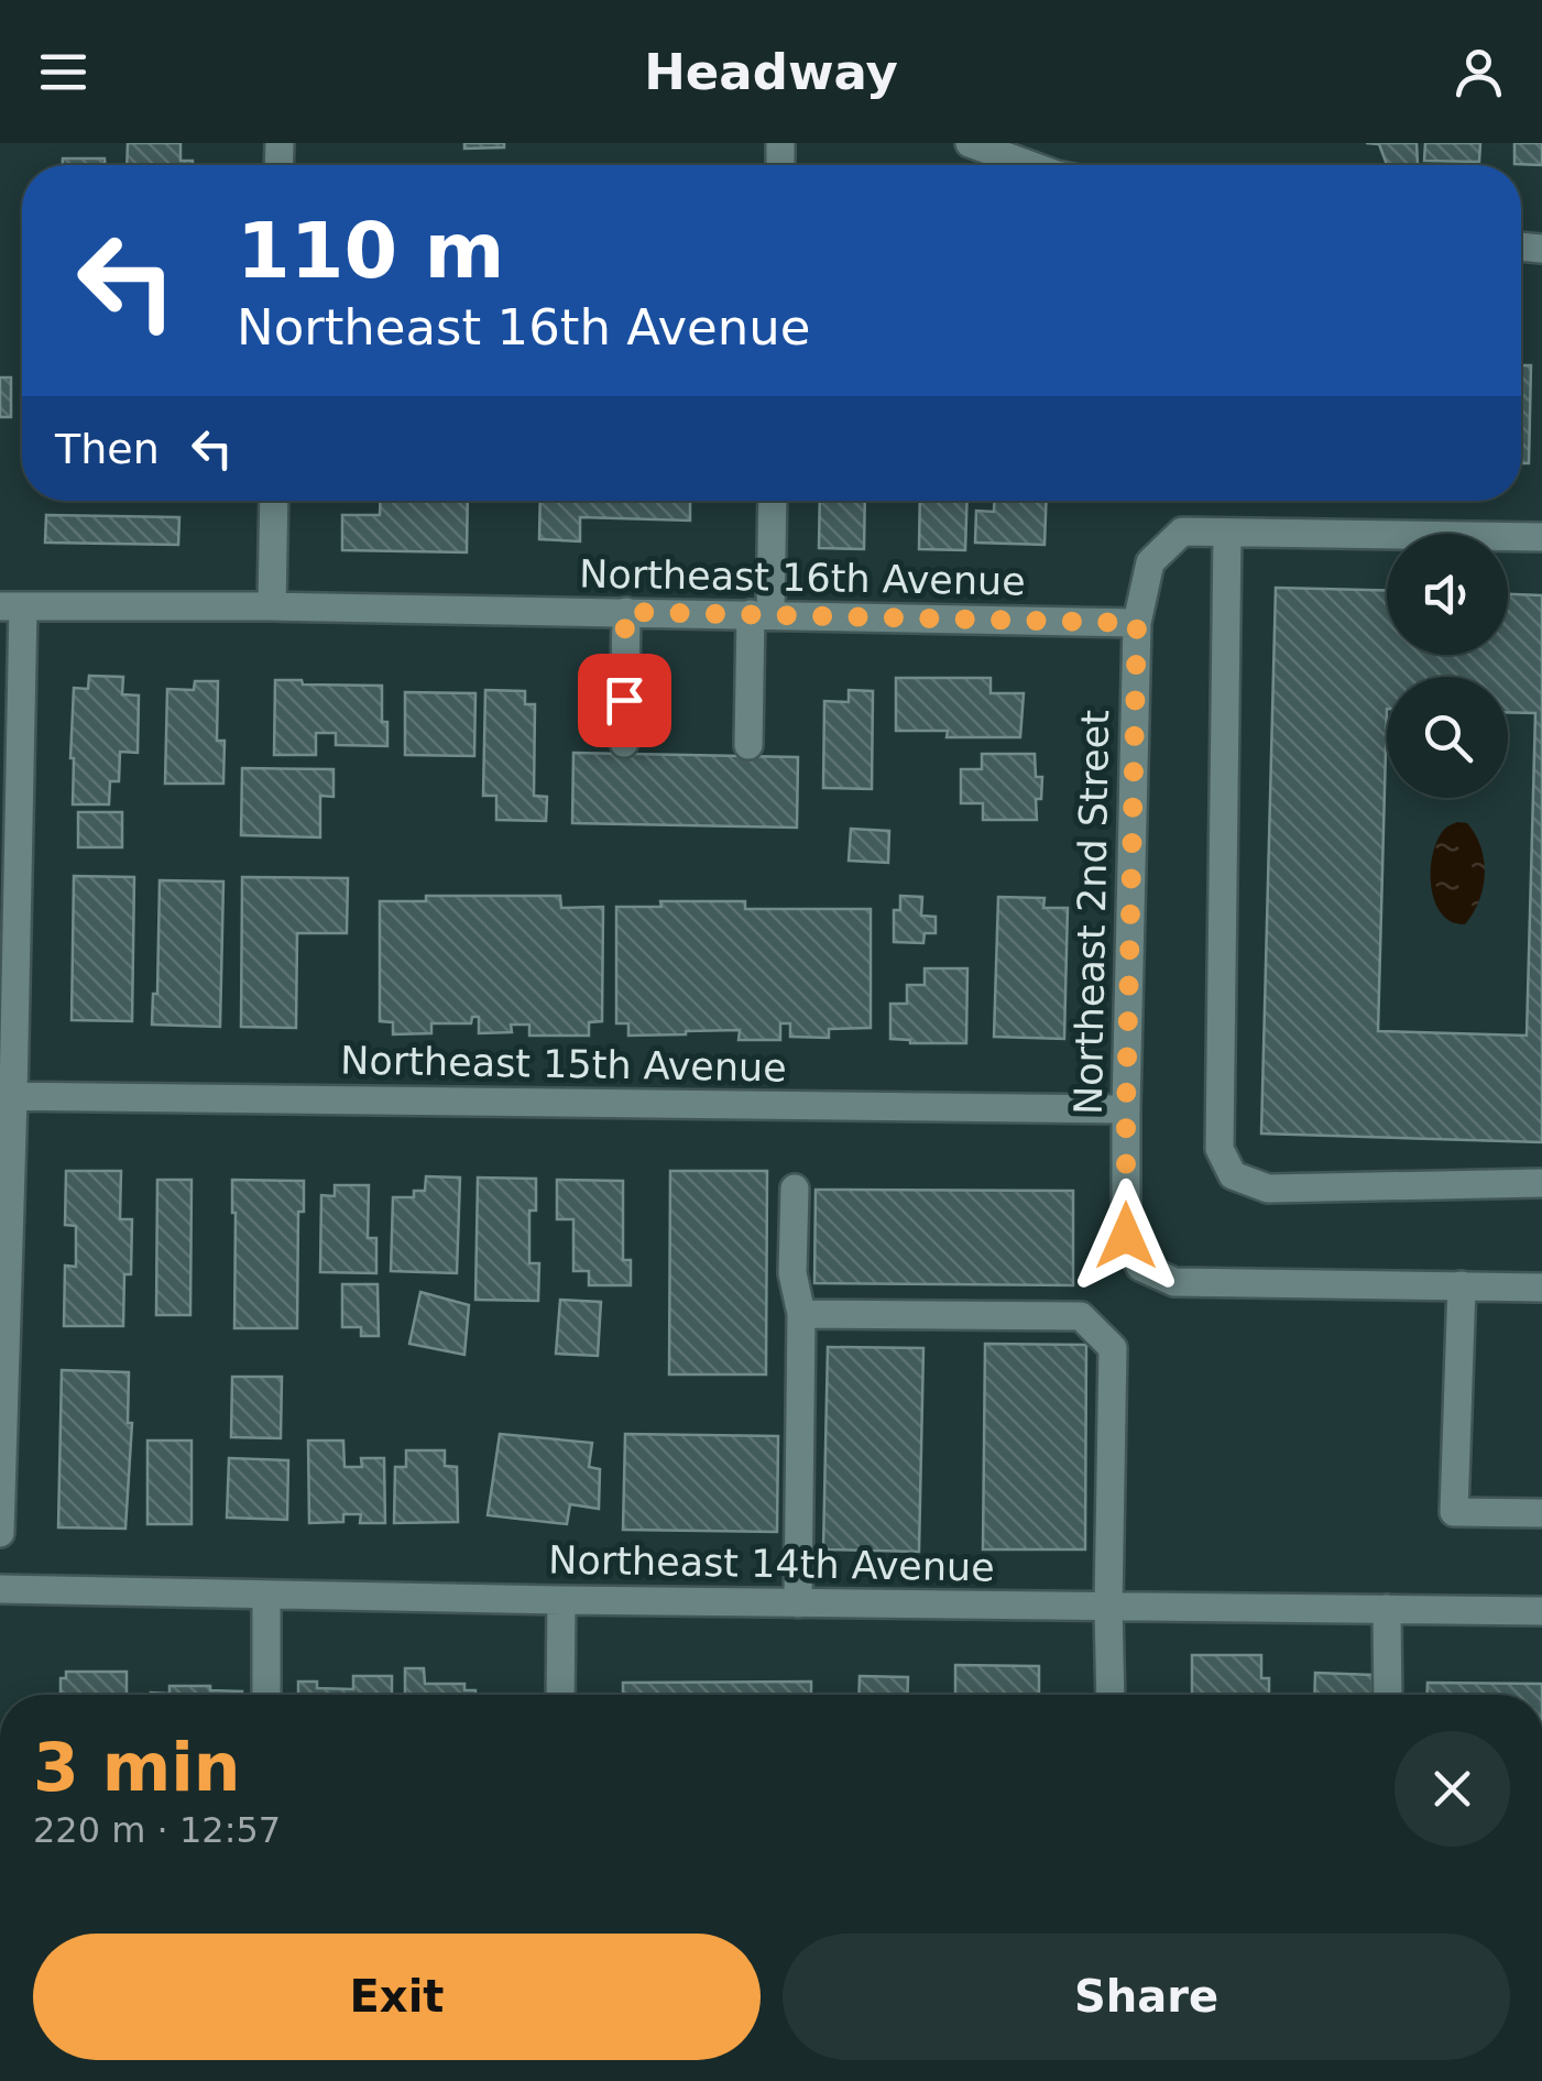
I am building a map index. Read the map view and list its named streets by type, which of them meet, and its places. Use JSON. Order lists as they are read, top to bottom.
{
  "streets": {
    "street": [
      "Northeast 16th Avenue",
      "Northeast 2nd Street",
      "Northeast 15th Avenue",
      "Northeast 14th Avenue"
    ]
  },
  "crossings": [
    ["Northeast 16th Avenue", "Northeast 2nd Street"],
    ["Northeast 2nd Street", "Northeast 15th Avenue"]
  ],
  "page": {
    "header": "Headway",
    "turn": ["110 m", "Northeast 16th Avenue"],
    "then": "Then",
    "heading": ["3 min", "220 m · 12:57"],
    "buttons": ["Exit", "Share"]
  }
}
